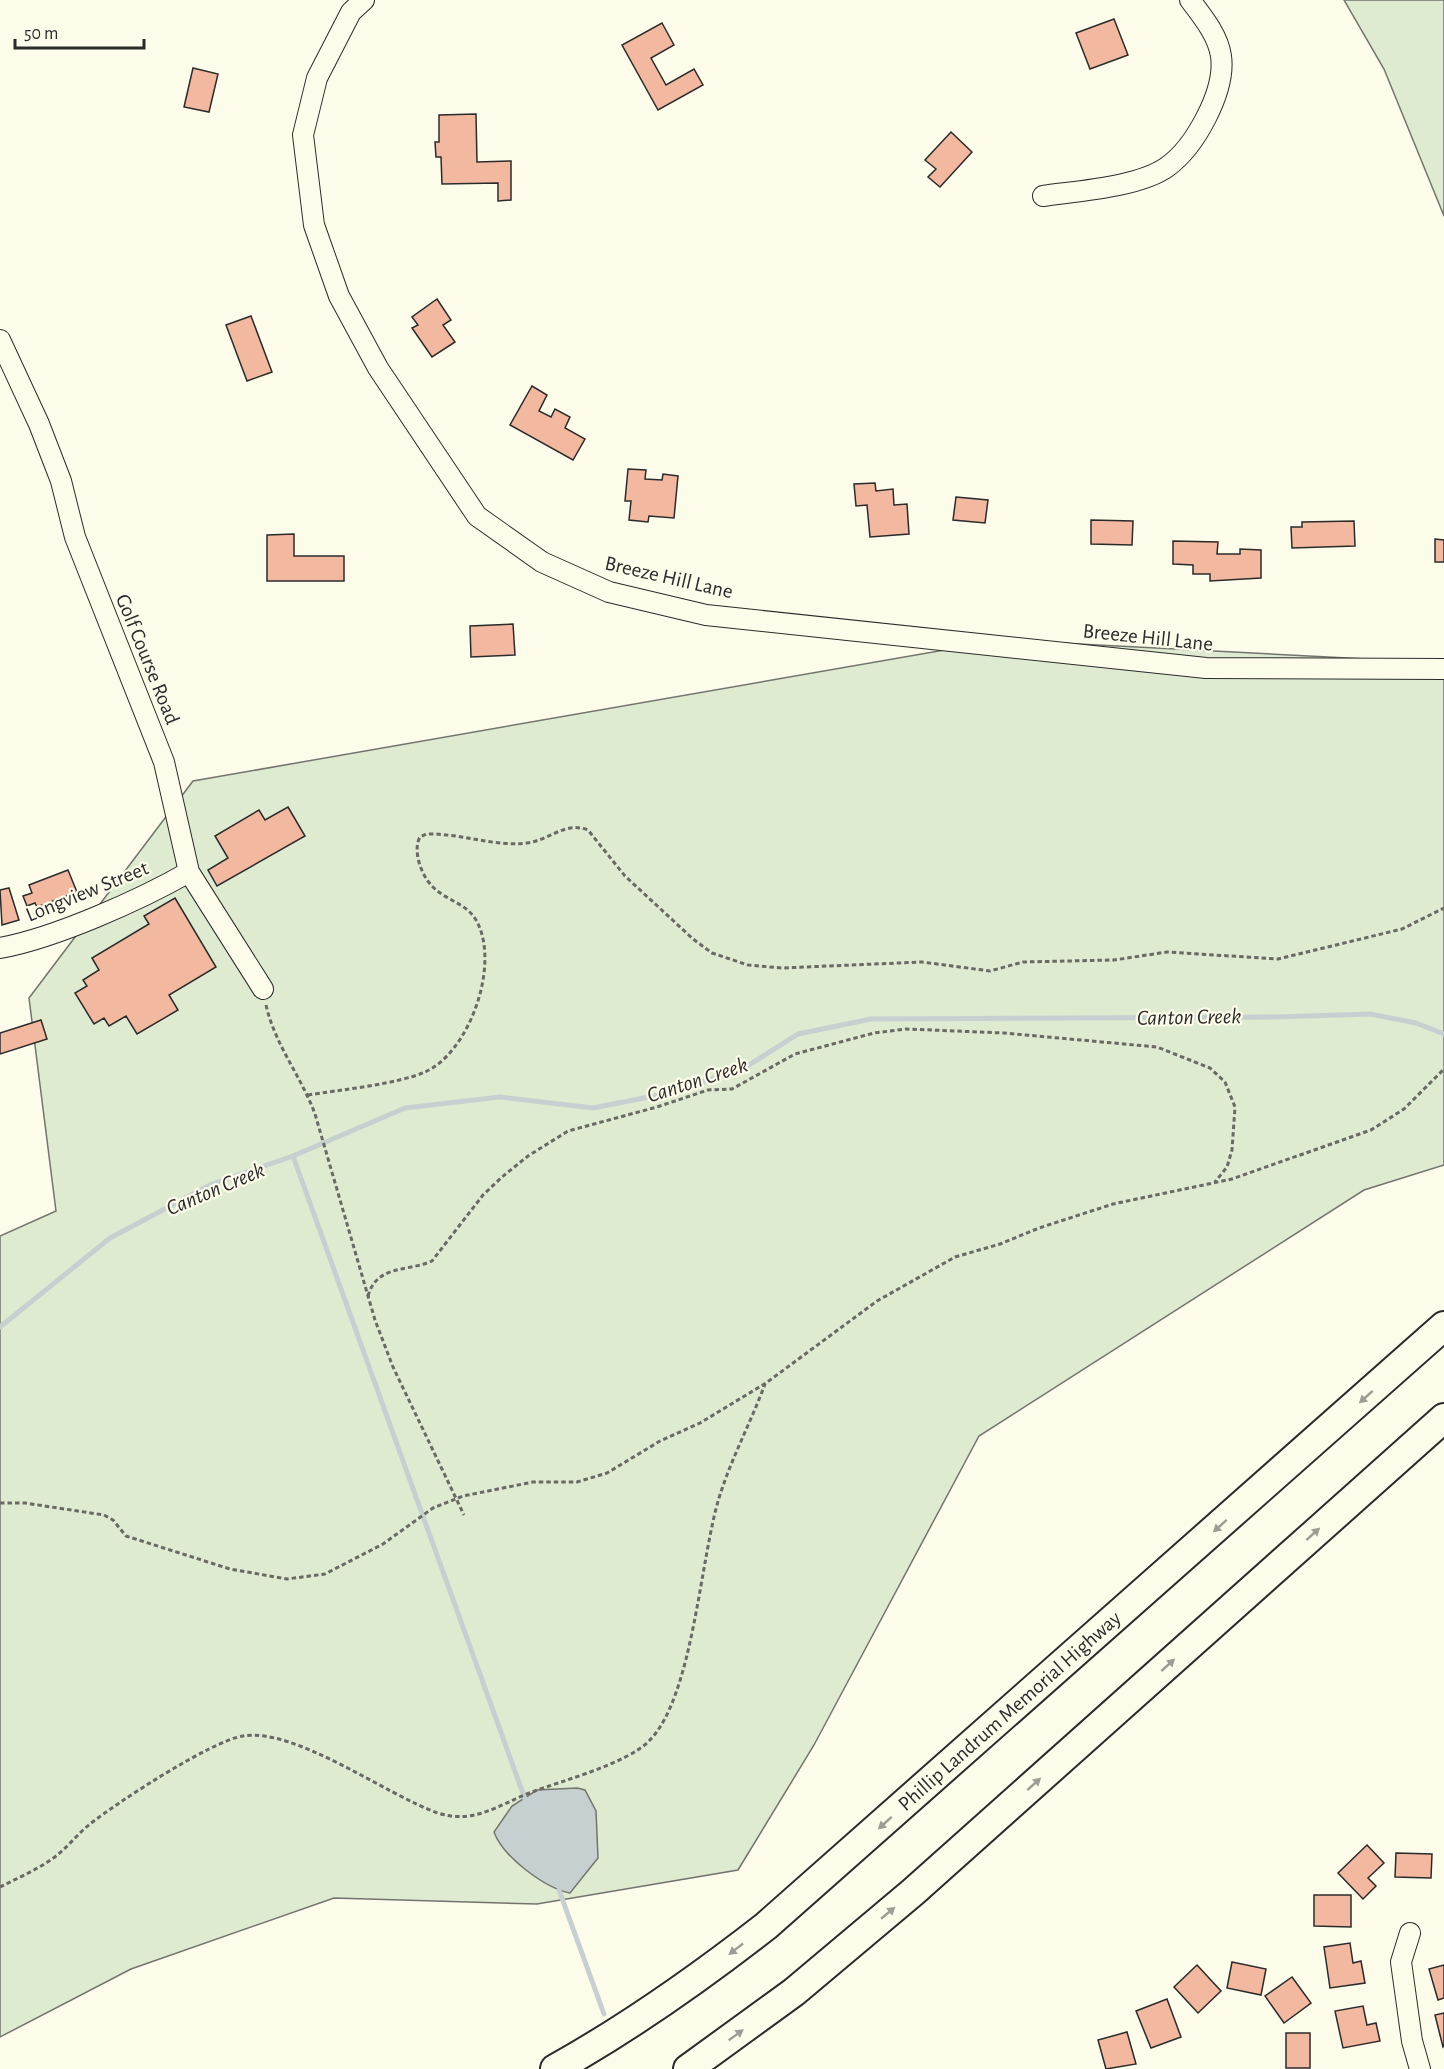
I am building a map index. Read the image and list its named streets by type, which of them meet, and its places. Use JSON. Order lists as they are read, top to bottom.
{
  "streets": {
    "highway": ["Phillip Landrum Memorial Highway"],
    "street": ["Breeze Hill Lane", "Golf Course Road", "Longview Street"]
  },
  "crossings": [
    ["Golf Course Road", "Longview Street"]
  ],
  "water": ["Canton Creek"],
  "scale_bar": "50 m"
}
